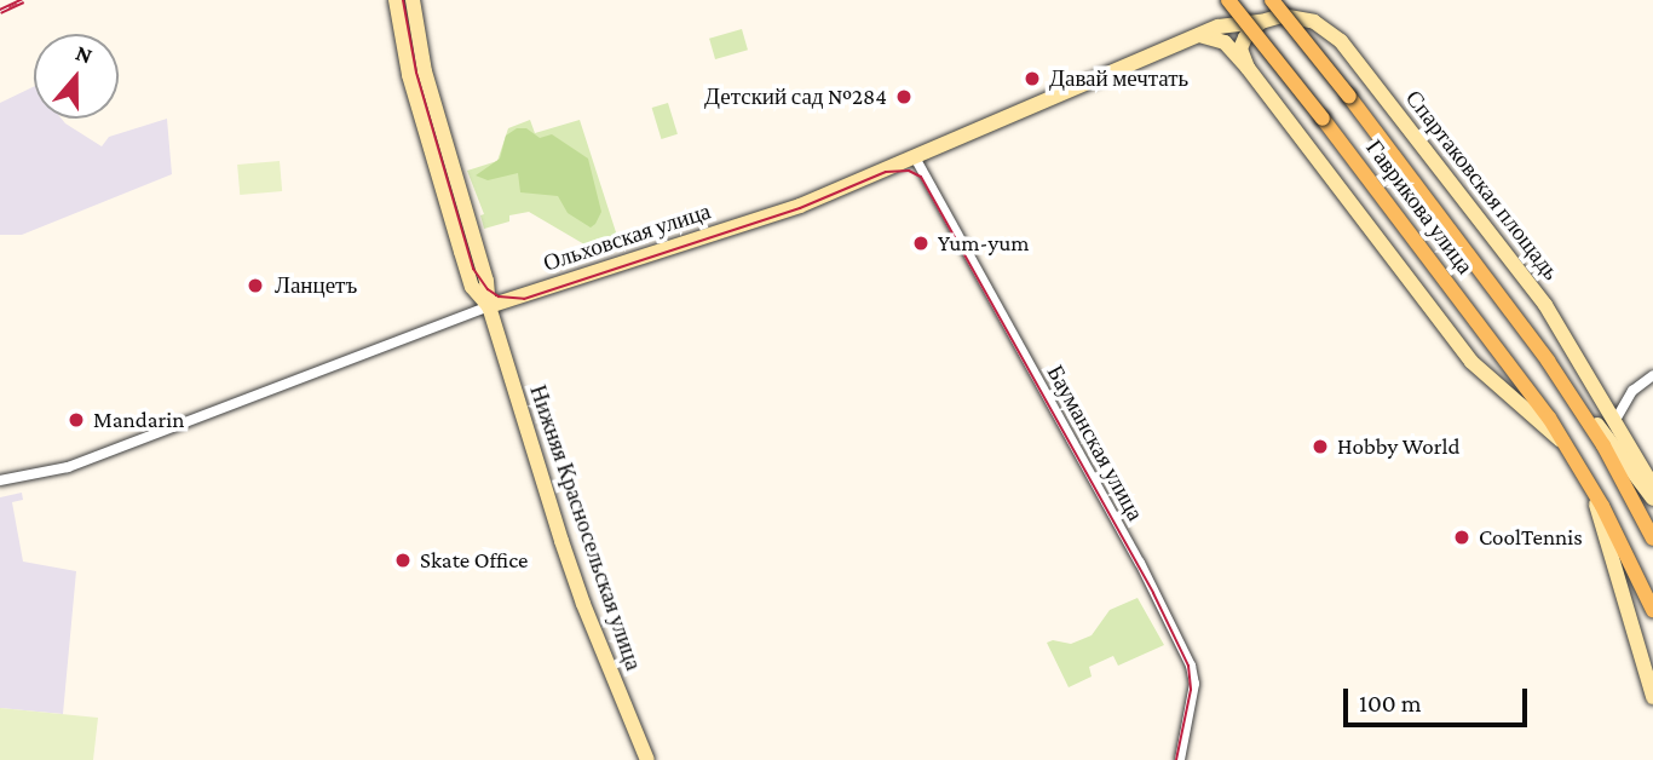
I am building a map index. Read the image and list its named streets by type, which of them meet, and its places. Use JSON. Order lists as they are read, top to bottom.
{
  "streets": {
    "main road": ["Гаврикова улица"],
    "street": [
      "Спартаковская площадь",
      "Ольховская улица",
      "Бауманская улица",
      "Нижняя Красносельская улица"
    ]
  },
  "crossings": [
    ["Спартаковская площадь", "Ольховская улица"],
    ["Ольховская улица", "Бауманская улица"],
    ["Ольховская улица", "Нижняя Красносельская улица"]
  ],
  "places": [
    "Давай мечтать",
    "Детский сад №284",
    "Yum-yum",
    "Ланцетъ",
    "Mandarin",
    "Hobby World",
    "CoolTennis",
    "Skate Office"
  ],
  "scale_bar": "100 m",
  "north": "top"
}
